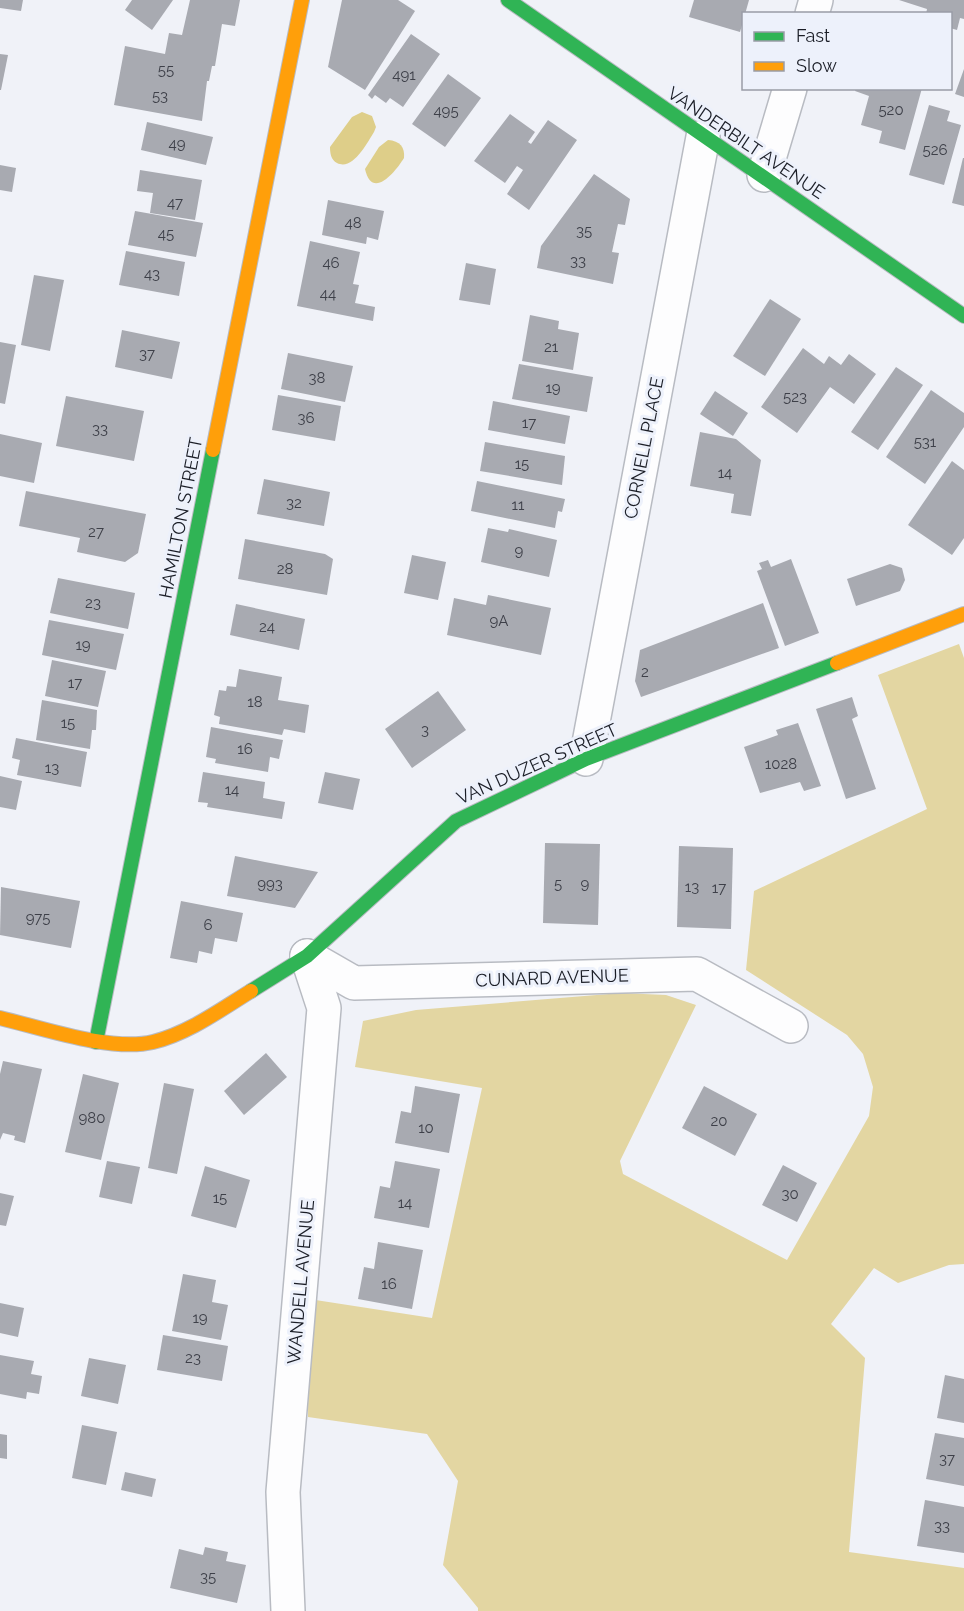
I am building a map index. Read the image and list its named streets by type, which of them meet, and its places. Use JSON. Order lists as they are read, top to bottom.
{
  "streets": {
    "street": [
      "VANDERBILT AVENUE",
      "CORNELL PLACE",
      "HAMILTON STREET",
      "VAN DUZER STREET",
      "CUNARD AVENUE",
      "WANDELL AVENUE"
    ]
  },
  "crossings": [
    ["VANDERBILT AVENUE", "CORNELL PLACE"],
    ["CORNELL PLACE", "VAN DUZER STREET"],
    ["HAMILTON STREET", "VAN DUZER STREET"],
    ["VAN DUZER STREET", "CUNARD AVENUE"],
    ["VAN DUZER STREET", "WANDELL AVENUE"],
    ["CUNARD AVENUE", "WANDELL AVENUE"]
  ],
  "house_numbers": [
    "55",
    "491",
    "53",
    "520",
    "495",
    "49",
    "526",
    "47",
    "48",
    "35",
    "45",
    "33",
    "46",
    "43",
    "44",
    "21",
    "37",
    "38",
    "19",
    "523",
    "36",
    "17",
    "33",
    "531",
    "15",
    "14",
    "32",
    "11",
    "27",
    "9",
    "28",
    "23",
    "9A",
    "24",
    "19",
    "2",
    "17",
    "18",
    "15",
    "3",
    "16",
    "1028",
    "13",
    "14",
    "993",
    "5",
    "9",
    "13",
    "17",
    "975",
    "6",
    "980",
    "20",
    "10",
    "30",
    "15",
    "14",
    "16",
    "19",
    "23",
    "37",
    "33",
    "35"
  ],
  "legend": ["Fast", "Slow"]
}
